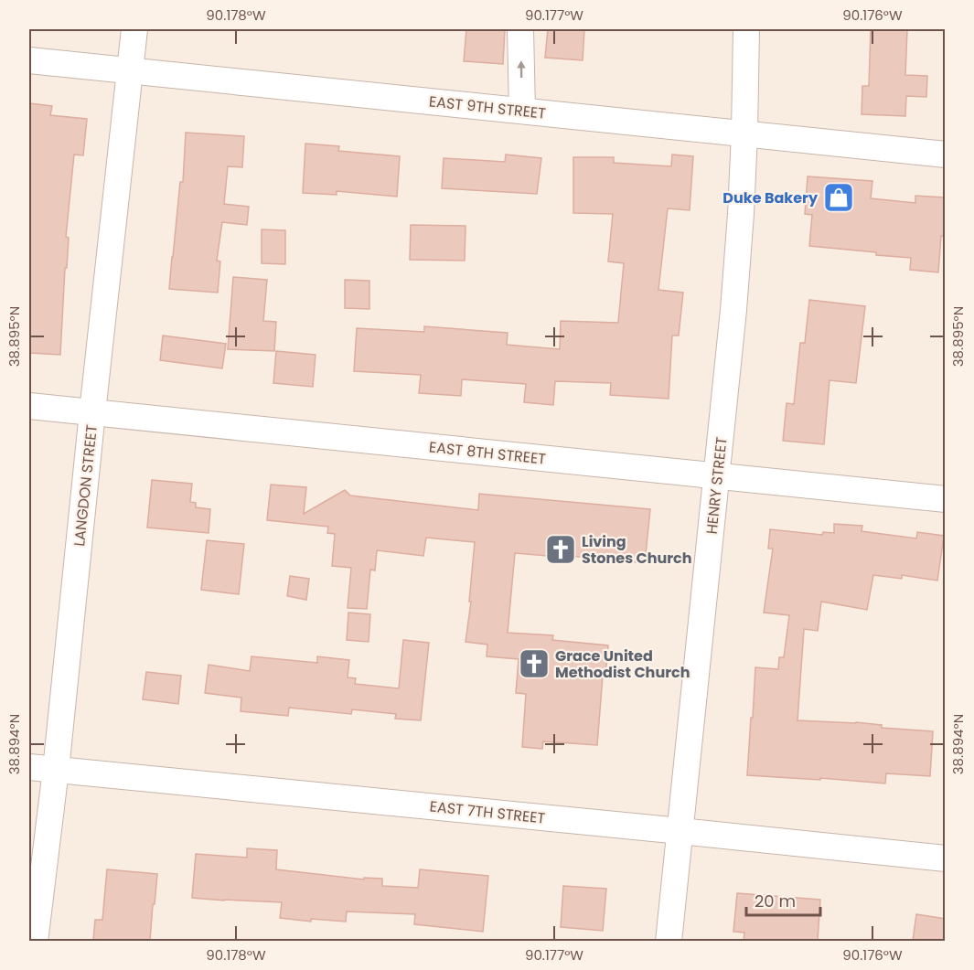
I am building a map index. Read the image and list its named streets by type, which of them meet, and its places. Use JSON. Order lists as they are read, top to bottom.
{
  "streets": {
    "street": [
      "EAST 9TH STREET",
      "EAST 8TH STREET",
      "LANGDON STREET",
      "HENRY STREET",
      "EAST 7TH STREET"
    ]
  },
  "crossings": [
    ["EAST 9TH STREET", "LANGDON STREET"],
    ["EAST 9TH STREET", "HENRY STREET"],
    ["EAST 8TH STREET", "LANGDON STREET"],
    ["EAST 8TH STREET", "HENRY STREET"],
    ["LANGDON STREET", "EAST 7TH STREET"],
    ["HENRY STREET", "EAST 7TH STREET"]
  ],
  "places": {
    "shop": ["Duke Bakery"],
    "church": ["Living Stones Church", "Grace United Methodist Church"]
  },
  "scale_bar": "20 m",
  "coordinates": [
    "90.178°W",
    "90.177°W",
    "90.176°W",
    "38.895°N",
    "38.894°N"
  ]
}
